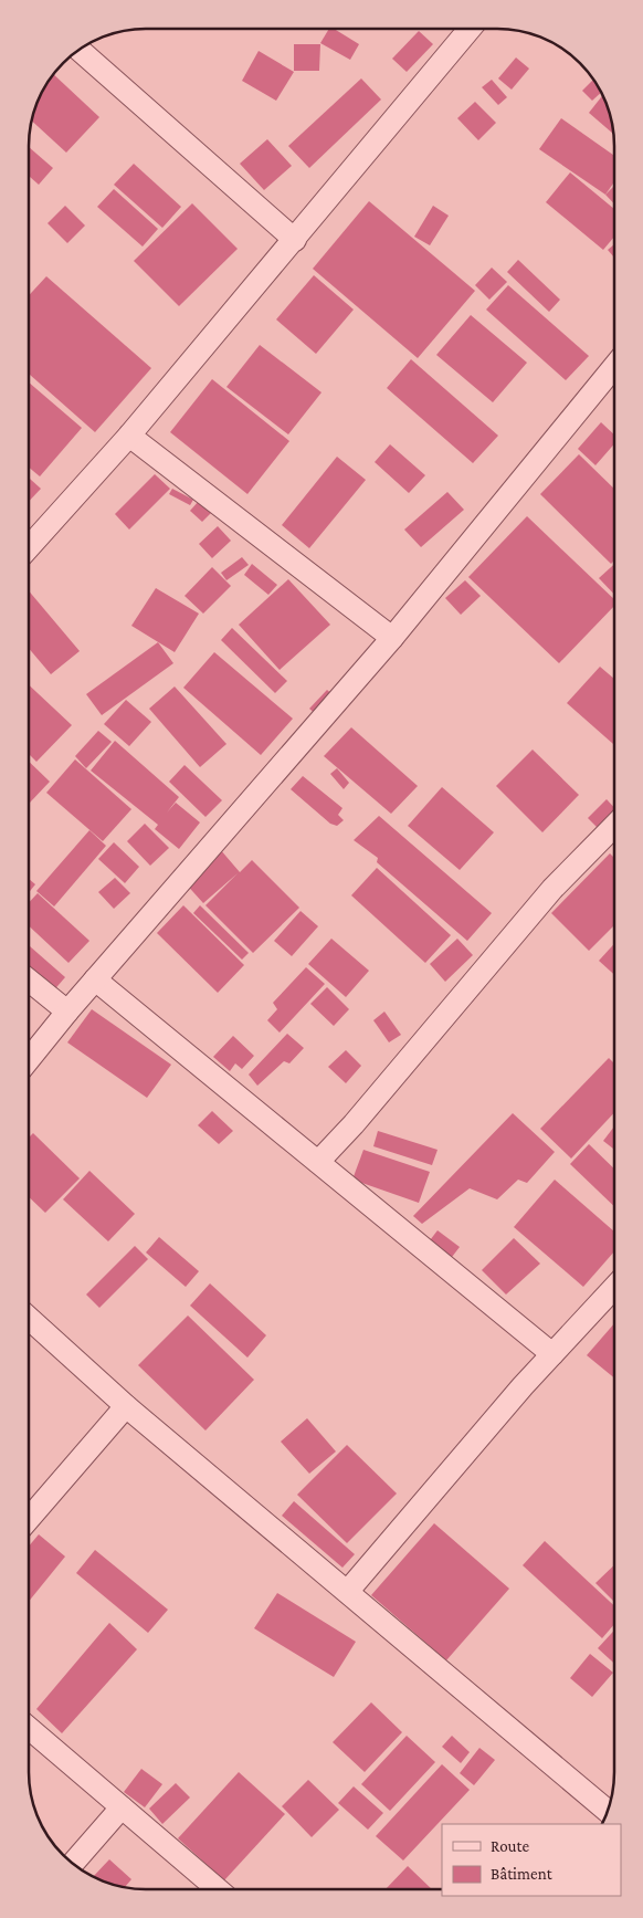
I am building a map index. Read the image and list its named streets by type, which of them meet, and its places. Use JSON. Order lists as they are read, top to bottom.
{
  "legend": ["Route", "Bâtiment"]
}
